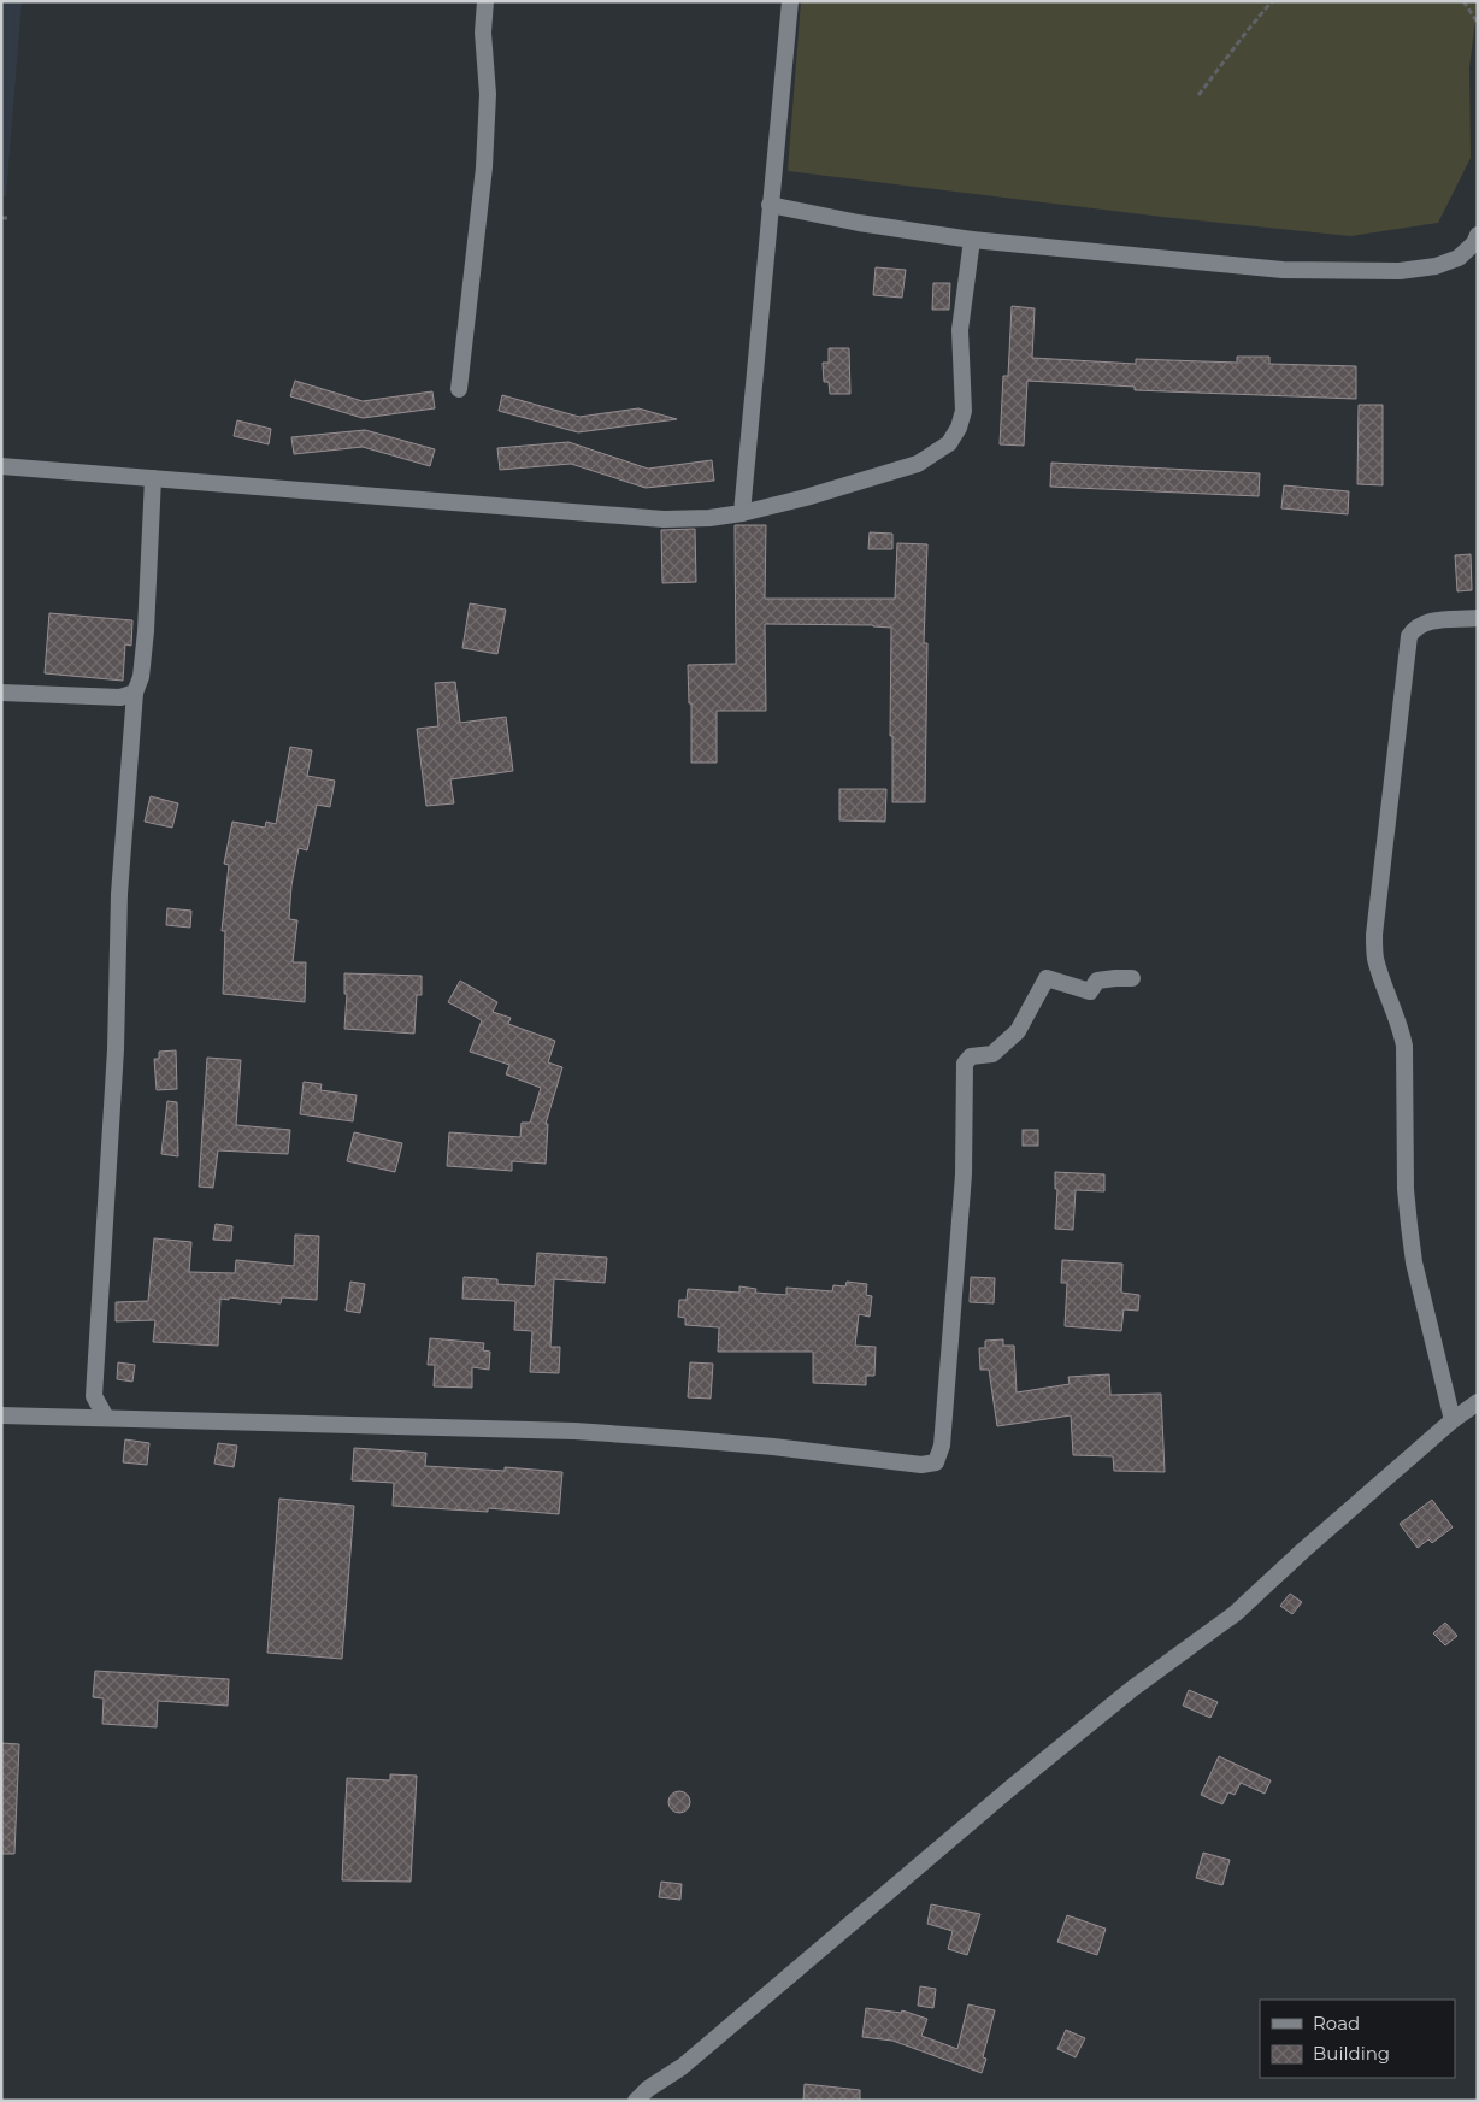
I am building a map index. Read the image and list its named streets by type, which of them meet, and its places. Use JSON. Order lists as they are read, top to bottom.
{
  "legend": ["Road", "Building"]
}
